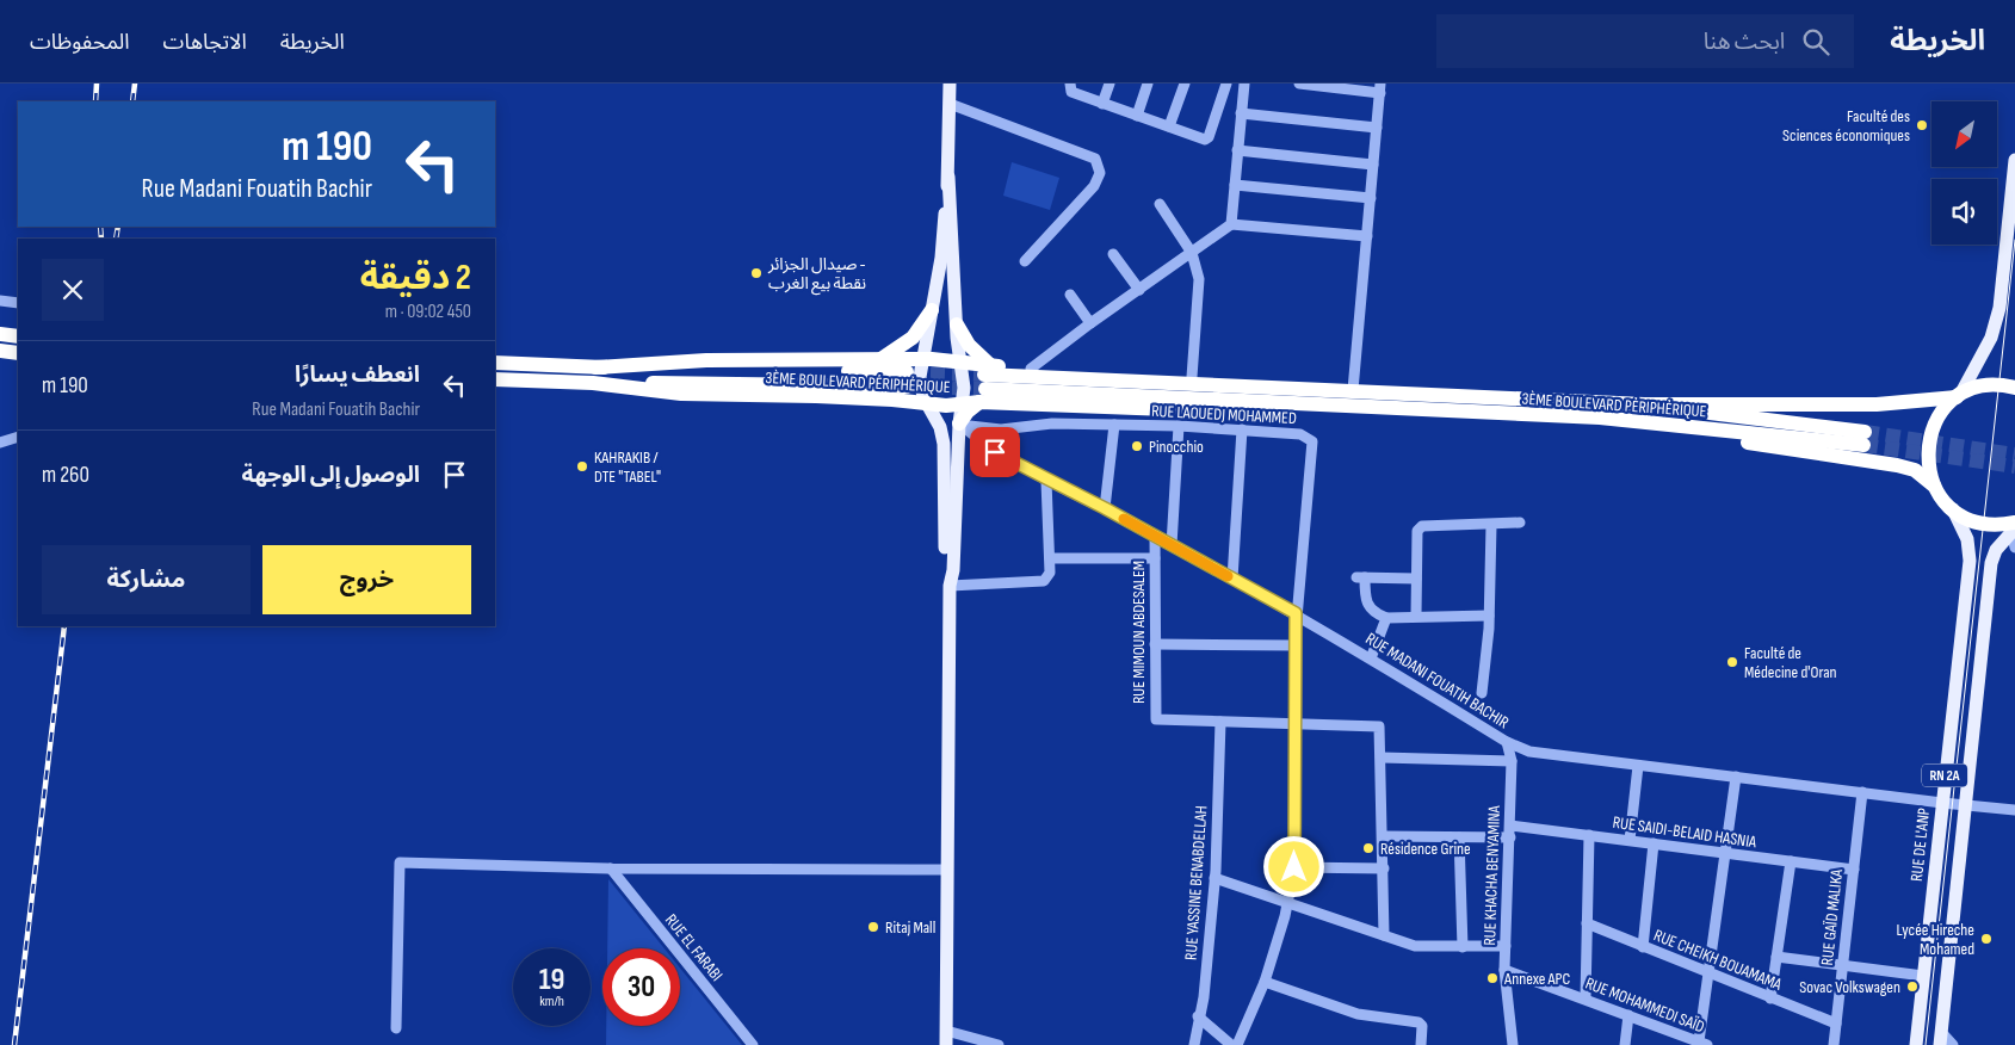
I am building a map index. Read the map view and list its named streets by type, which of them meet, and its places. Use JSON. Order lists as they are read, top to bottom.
{
  "streets": {
    "highway": ["3ÈME BOULEVARD PÉRIPHÉRIQUE"],
    "main road": ["RN 2A", "RUE DE L'ANP"],
    "street": [
      "RUE LAOUEDJ MOHAMMED",
      "RUE MIMOUN ABDESALEM",
      "RUE MADANI FOUATIH BACHIR",
      "RUE SAIDI-BELAID HASNIA",
      "RUE KHACHA BENYAMINA",
      "RUE YASSINE BENABDELLAH",
      "RUE GAÏD MALIKA",
      "RUE EL FARABI",
      "RUE CHEIKH BOUAMAMA",
      "RUE MOHAMMEDI SAÏD"
    ]
  },
  "crossings": [
    ["RUE LAOUEDJ MOHAMMED", "RUE MIMOUN ABDESALEM"],
    ["RUE LAOUEDJ MOHAMMED", "RUE MADANI FOUATIH BACHIR"],
    ["RUE MIMOUN ABDESALEM", "RUE MADANI FOUATIH BACHIR"],
    ["RUE MIMOUN ABDESALEM", "RUE YASSINE BENABDELLAH"],
    ["RUE MADANI FOUATIH BACHIR", "RUE DE L'ANP"],
    ["RUE MADANI FOUATIH BACHIR", "RUE KHACHA BENYAMINA"],
    ["RUE MADANI FOUATIH BACHIR", "RUE GAÏD MALIKA"],
    ["RUE SAIDI-BELAID HASNIA", "RUE KHACHA BENYAMINA"],
    ["RUE SAIDI-BELAID HASNIA", "RUE GAÏD MALIKA"],
    ["RUE KHACHA BENYAMINA", "RUE MOHAMMEDI SAÏD"],
    ["RUE GAÏD MALIKA", "RUE CHEIKH BOUAMAMA"]
  ],
  "places": [
    "Faculté des Sciences économiques",
    "صيدال الجزائر - نقطة بيع الغرب",
    "Pinocchio",
    "KAHRAKIB / DTE \"TABEL\"",
    "Faculté de Médecine d'Oran",
    "Résidence Grine",
    "Ritaj Mall",
    "Lycée Hireche Mohamed",
    "Annexe APC",
    "Sovac Volkswagen"
  ],
  "north": "bottom left",
  "page": {
    "header": "الخريطة",
    "search": "ابحث هنا",
    "nav": ["الخريطة", "الاتجاهات", "المحفوظات"],
    "turn": ["190 m", "Rue Madani Fouatih Bachir"],
    "heading": ["2 دقيقة", "450 m · 09:02"],
    "list": [
      {
        "name": "انعطف يسارًا",
        "note": "Rue Madani Fouatih Bachir",
        "value": "190 m"
      },
      {
        "name": "الوصول إلى الوجهة",
        "value": "260 m"
      }
    ],
    "buttons": ["خروج", "مشاركة"],
    "speed": "19 km/h",
    "limit": "30"
  }
}
